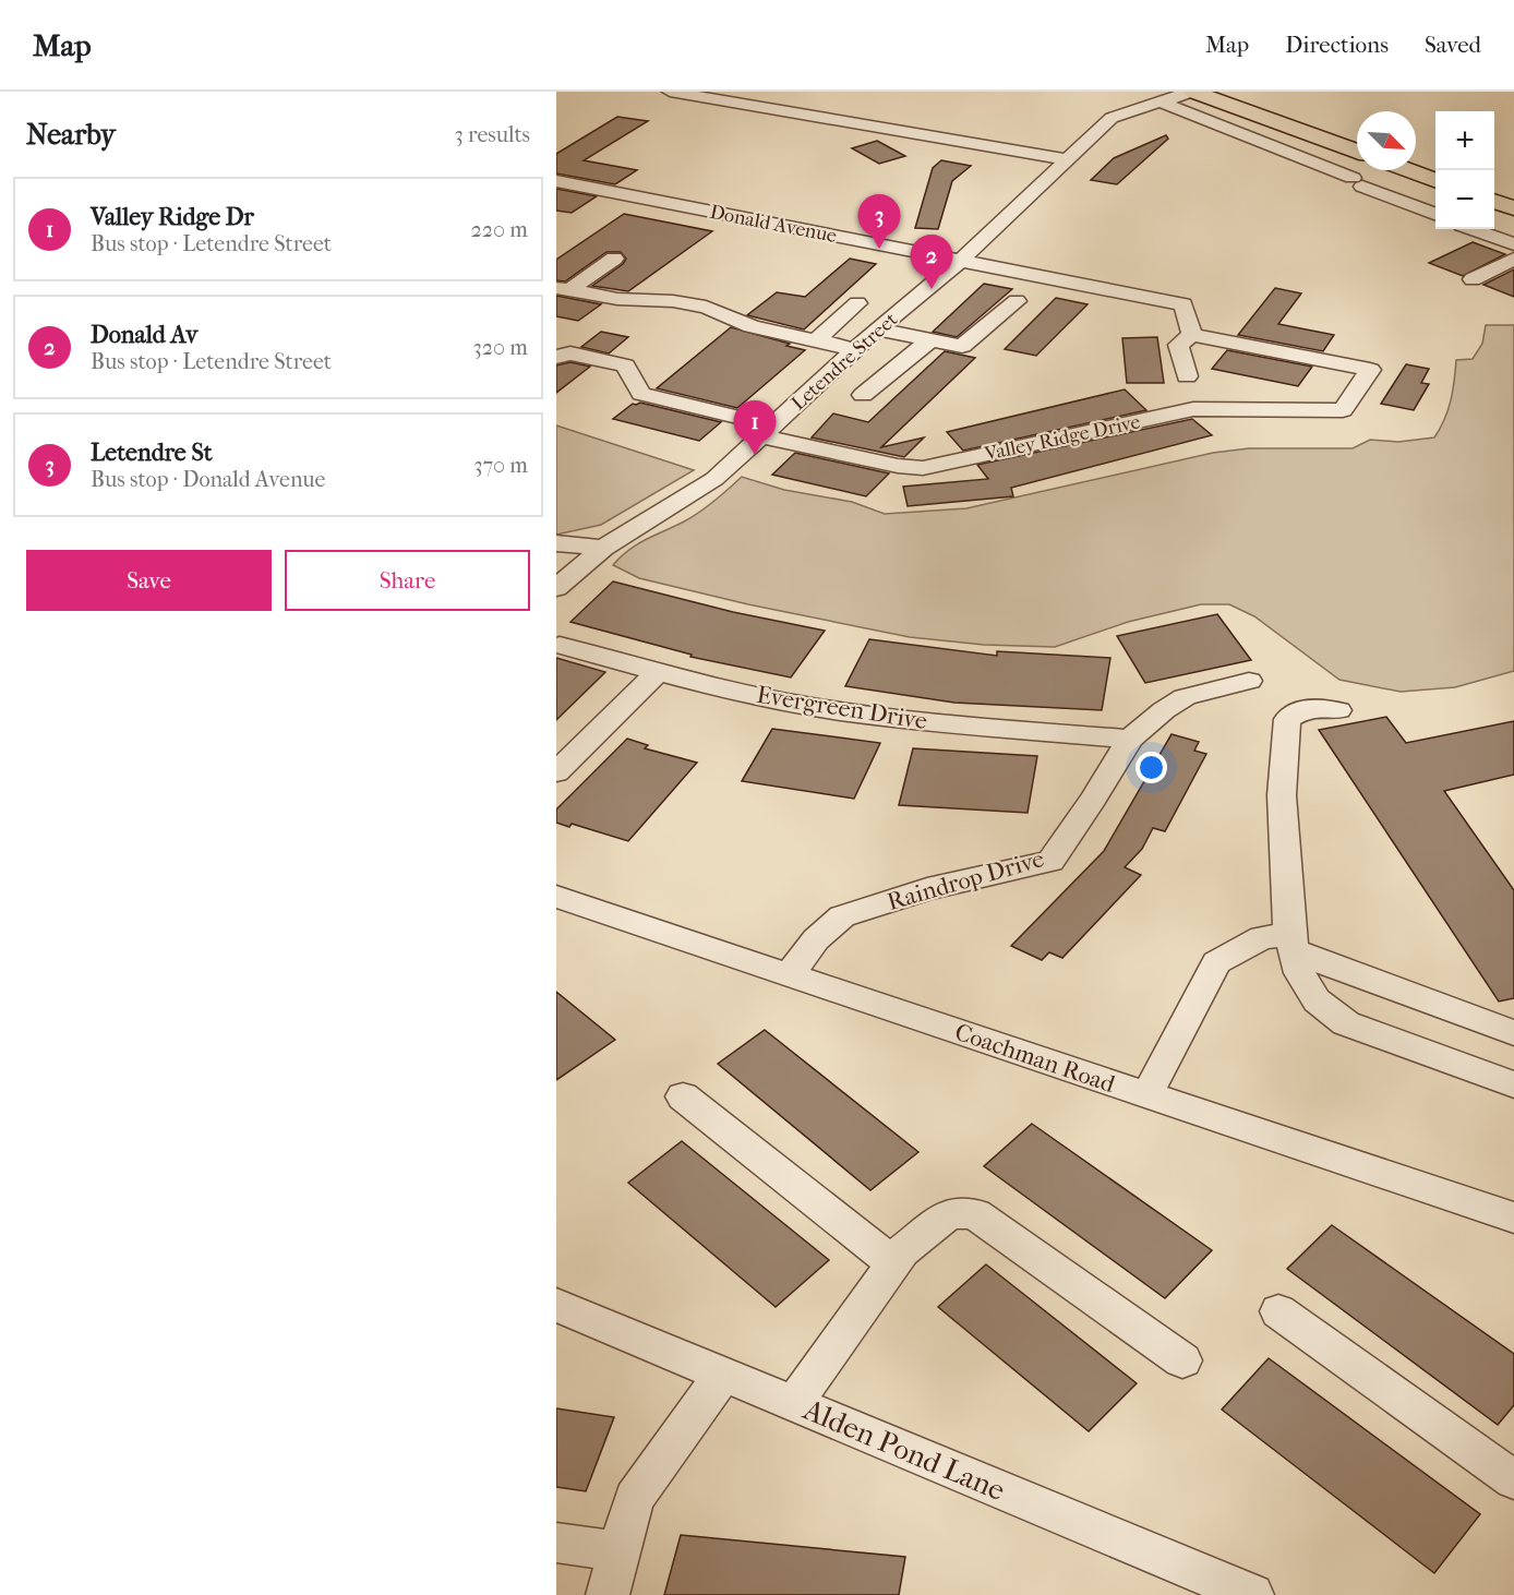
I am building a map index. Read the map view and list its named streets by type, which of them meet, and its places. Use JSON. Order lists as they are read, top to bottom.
{
  "streets": {
    "street": [
      "Donald Avenue",
      "Letendre Street",
      "Valley Ridge Drive",
      "Evergreen Drive",
      "Raindrop Drive",
      "Coachman Road",
      "Alden Pond Lane"
    ]
  },
  "crossings": [
    ["Donald Avenue", "Letendre Street"],
    ["Donald Avenue", "Valley Ridge Drive"],
    ["Letendre Street", "Valley Ridge Drive"],
    ["Evergreen Drive", "Raindrop Drive"],
    ["Raindrop Drive", "Coachman Road"]
  ],
  "north": "bottom right",
  "page": {
    "header": "Map",
    "nav": ["Map", "Directions", "Saved"],
    "heading": ["Nearby", "3 results"],
    "map_buttons": ["+", "−"],
    "list": [
      {
        "mark": "1",
        "name": "Valley Ridge Dr",
        "note": "Bus stop · Letendre Street",
        "value": "220 m"
      },
      {
        "mark": "2",
        "name": "Donald Av",
        "note": "Bus stop · Letendre Street",
        "value": "320 m"
      },
      {
        "mark": "3",
        "name": "Letendre St",
        "note": "Bus stop · Donald Avenue",
        "value": "370 m"
      }
    ],
    "pins": ["3", "2", "1"],
    "buttons": ["Save", "Share"]
  }
}
